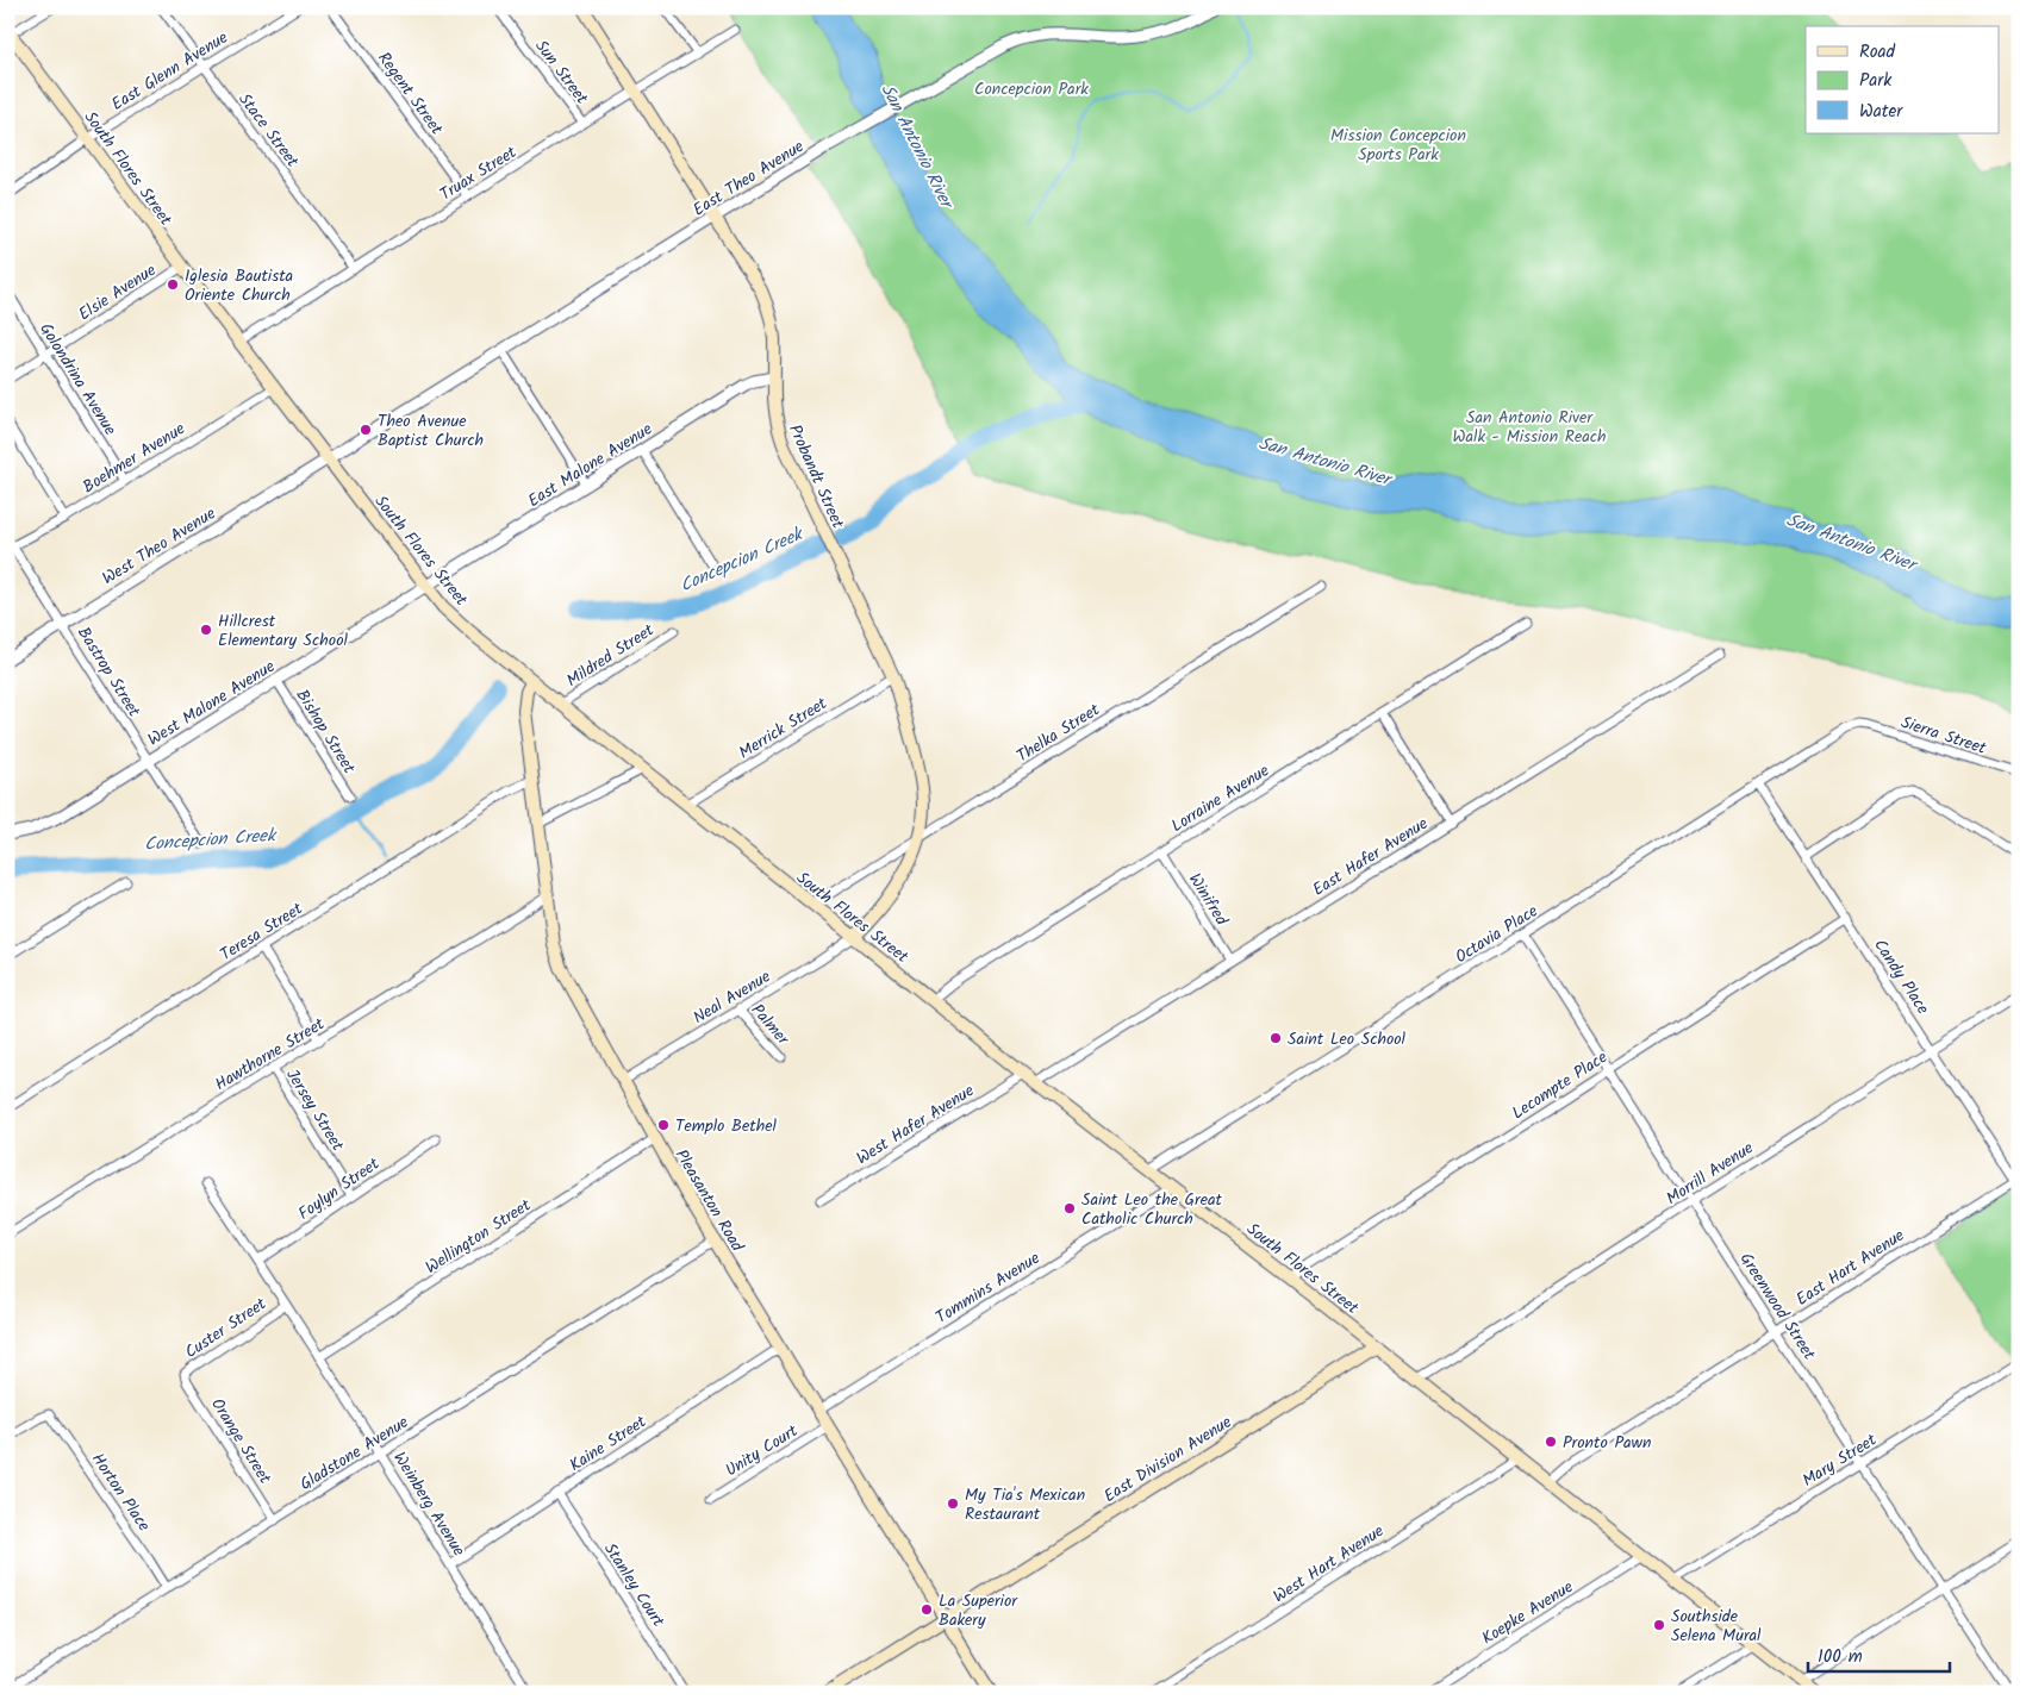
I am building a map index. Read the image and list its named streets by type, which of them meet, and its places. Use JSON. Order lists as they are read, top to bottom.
{
  "streets": {
    "main road": [
      "South Flores Street",
      "Probandt Street",
      "Pleasanton Road",
      "East Division Avenue"
    ],
    "street": [
      "East Glenn Avenue",
      "Sun Street",
      "Regent Street",
      "Stace Street",
      "Truax Street",
      "East Theo Avenue",
      "Elsie Avenue",
      "Golondrina Avenue",
      "Boehmer Avenue",
      "East Malone Avenue",
      "West Theo Avenue",
      "Mildred Street",
      "Bastrop Street",
      "West Malone Avenue",
      "Merrick Street",
      "Bishop Street",
      "Thelka Street",
      "Sierra Street",
      "Lorraine Avenue",
      "East Hafer Avenue",
      "Winifred",
      "Teresa Street",
      "Octavia Place",
      "Candy Place",
      "Neal Avenue",
      "Palmer",
      "Hawthorne Street",
      "Lecompte Place",
      "Jersey Street",
      "West Hafer Avenue",
      "Morrill Avenue",
      "Foylyn Street",
      "Wellington Street",
      "East Hart Avenue",
      "Tommins Avenue",
      "Greenwood Street",
      "Custer Street",
      "Orange Street",
      "Kaine Street",
      "Unity Court",
      "Gladstone Avenue",
      "Mary Street",
      "Horton Place",
      "Weinberg Avenue",
      "West Hart Avenue",
      "Stanley Court",
      "Koepke Avenue"
    ]
  },
  "crossings": [
    ["East Glenn Avenue", "Stace Street"],
    ["East Glenn Avenue", "South Flores Street"],
    ["Sun Street", "Truax Street"],
    ["Regent Street", "Truax Street"],
    ["Stace Street", "Truax Street"],
    ["South Flores Street", "Truax Street"],
    ["South Flores Street", "East Theo Avenue"],
    ["South Flores Street", "Elsie Avenue"],
    ["South Flores Street", "Boehmer Avenue"],
    ["South Flores Street", "East Malone Avenue"],
    ["South Flores Street", "Probandt Street"],
    ["South Flores Street", "West Theo Avenue"],
    ["South Flores Street", "Mildred Street"],
    ["South Flores Street", "West Malone Avenue"],
    ["South Flores Street", "Merrick Street"],
    ["South Flores Street", "Thelka Street"],
    ["South Flores Street", "Lorraine Avenue"],
    ["South Flores Street", "East Hafer Avenue"],
    ["South Flores Street", "Octavia Place"],
    ["South Flores Street", "Neal Avenue"],
    ["South Flores Street", "Lecompte Place"],
    ["South Flores Street", "West Hafer Avenue"],
    ["South Flores Street", "Morrill Avenue"],
    ["South Flores Street", "Pleasanton Road"],
    ["South Flores Street", "East Hart Avenue"],
    ["South Flores Street", "Tommins Avenue"],
    ["South Flores Street", "East Division Avenue"],
    ["South Flores Street", "Mary Street"],
    ["South Flores Street", "West Hart Avenue"],
    ["South Flores Street", "Koepke Avenue"],
    ["Truax Street", "Probandt Street"],
    ["East Theo Avenue", "Probandt Street"],
    ["East Theo Avenue", "West Theo Avenue"],
    ["Elsie Avenue", "Golondrina Avenue"],
    ["Golondrina Avenue", "Boehmer Avenue"],
    ["Boehmer Avenue", "Bastrop Street"],
    ["East Malone Avenue", "Probandt Street"],
    ["East Malone Avenue", "West Malone Avenue"],
    ["Probandt Street", "Merrick Street"],
    ["Probandt Street", "Thelka Street"],
    ["Probandt Street", "Neal Avenue"],
    ["West Theo Avenue", "Bastrop Street"],
    ["Bastrop Street", "West Malone Avenue"],
    ["West Malone Avenue", "Bishop Street"],
    ["Sierra Street", "Octavia Place"],
    ["Lorraine Avenue", "Winifred"],
    ["East Hafer Avenue", "Winifred"],
    ["Teresa Street", "Pleasanton Road"],
    ["Octavia Place", "Candy Place"],
    ["Octavia Place", "Greenwood Street"],
    ["Candy Place", "Lecompte Place"],
    ["Candy Place", "Morrill Avenue"],
    ["Candy Place", "East Hart Avenue"],
    ["Neal Avenue", "Palmer"],
    ["Neal Avenue", "Pleasanton Road"],
    ["Hawthorne Street", "Jersey Street"],
    ["Hawthorne Street", "Pleasanton Road"],
    ["Lecompte Place", "Greenwood Street"],
    ["Jersey Street", "Foylyn Street"],
    ["Morrill Avenue", "Greenwood Street"],
    ["Foylyn Street", "Weinberg Avenue"],
    ["Pleasanton Road", "Wellington Street"],
    ["Pleasanton Road", "Tommins Avenue"],
    ["Pleasanton Road", "Kaine Street"],
    ["Pleasanton Road", "Unity Court"],
    ["Pleasanton Road", "Gladstone Avenue"],
    ["Pleasanton Road", "East Division Avenue"],
    ["Wellington Street", "Weinberg Avenue"],
    ["East Hart Avenue", "Greenwood Street"],
    ["Greenwood Street", "Mary Street"],
    ["Custer Street", "Orange Street"],
    ["Custer Street", "Weinberg Avenue"],
    ["Orange Street", "Gladstone Avenue"],
    ["Kaine Street", "Weinberg Avenue"],
    ["Kaine Street", "Stanley Court"],
    ["Gladstone Avenue", "Horton Place"],
    ["Gladstone Avenue", "Weinberg Avenue"]
  ],
  "water": ["San Antonio River", "Concepcion Creek"],
  "parks": ["Concepcion Park", "Mission Concepcion Sports Park", "San Antonio River Walk - Mission Reach"],
  "places": [
    "Iglesia Bautista Oriente Church",
    "Theo Avenue Baptist Church",
    "Hillcrest Elementary School",
    "Saint Leo School",
    "Templo Bethel",
    "Saint Leo the Great Catholic Church",
    "Pronto Pawn",
    "My Tia's Mexican Restaurant",
    "La Superior Bakery",
    "Southside Selena Mural"
  ],
  "legend": ["Road", "Park", "Water"],
  "scale_bar": "100 m"
}
